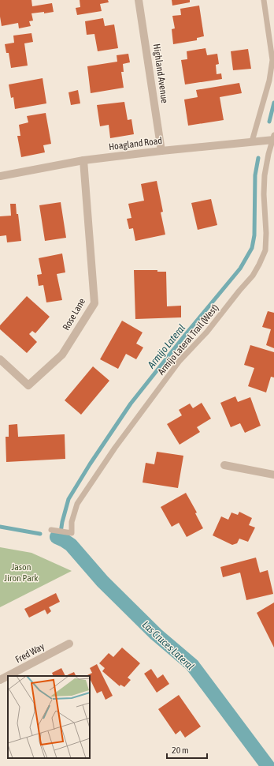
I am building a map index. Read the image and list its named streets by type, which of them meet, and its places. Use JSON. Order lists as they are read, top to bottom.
{
  "streets": {
    "street": [
      "Highland Avenue",
      "Hoagland Road",
      "Rose Lane",
      "Fred Way"
    ],
    "lane": ["Armijo Lateral Trail (West)"]
  },
  "crossings": [
    ["Highland Avenue", "Hoagland Road"],
    ["Hoagland Road", "Rose Lane"],
    ["Hoagland Road", "Armijo Lateral Trail (West)"]
  ],
  "water": ["Armijo Lateral", "Las Cruces Lateral"],
  "parks": ["Jason Jiron Park"],
  "scale_bar": "20 m"
}
